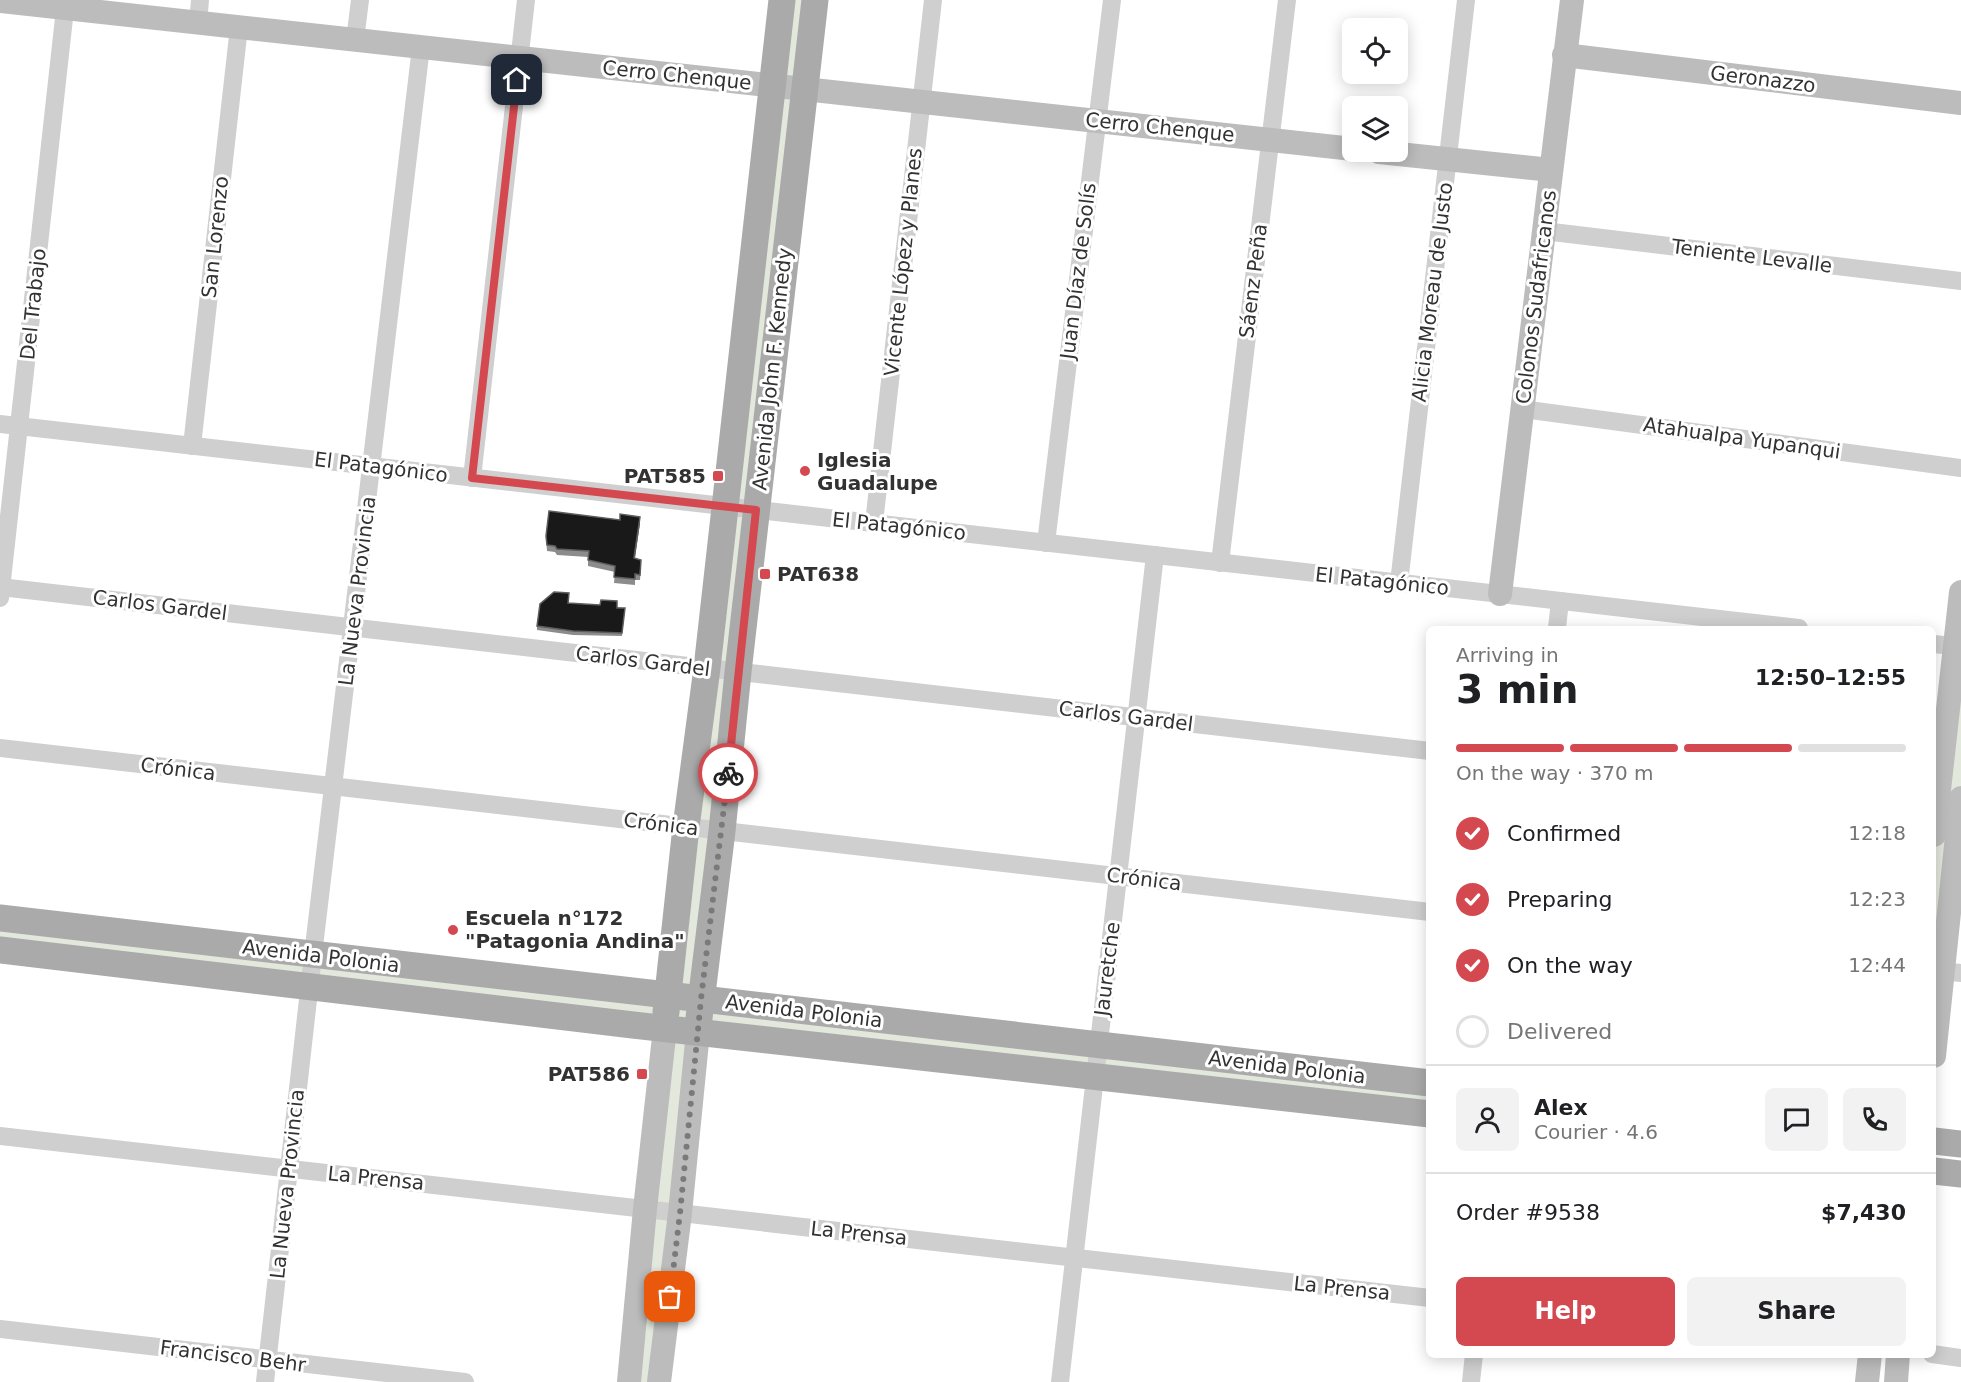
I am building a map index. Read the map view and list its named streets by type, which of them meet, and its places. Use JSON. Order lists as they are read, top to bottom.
{
  "streets": {
    "main road": ["Avenida John F. Kennedy", "Avenida Polonia"],
    "street": [
      "Cerro Chenque",
      "Geronazzo",
      "San Lorenzo",
      "Teniente Levalle",
      "Vicente López y Planes",
      "Juan Díaz de Solís",
      "Sáenz Peña",
      "Alicia Moreau de Justo",
      "Colonos Sudafricanos",
      "Del Trabajo",
      "Atahualpa Yupanqui",
      "El Patagónico",
      "La Nueva Provincia",
      "Carlos Gardel",
      "Crónica",
      "Jauretche",
      "La Prensa",
      "Francisco Behr"
    ]
  },
  "crossings": [
    ["Cerro Chenque", "San Lorenzo"],
    ["Cerro Chenque", "Vicente López y Planes"],
    ["Cerro Chenque", "Juan Díaz de Solís"],
    ["Cerro Chenque", "Sáenz Peña"],
    ["Cerro Chenque", "Del Trabajo"],
    ["Cerro Chenque", "Avenida John F. Kennedy"],
    ["Cerro Chenque", "La Nueva Provincia"],
    ["Geronazzo", "Colonos Sudafricanos"],
    ["San Lorenzo", "El Patagónico"],
    ["Teniente Levalle", "Colonos Sudafricanos"],
    ["Vicente López y Planes", "El Patagónico"],
    ["Juan Díaz de Solís", "El Patagónico"],
    ["Sáenz Peña", "El Patagónico"],
    ["Alicia Moreau de Justo", "El Patagónico"],
    ["Colonos Sudafricanos", "Atahualpa Yupanqui"],
    ["Colonos Sudafricanos", "El Patagónico"],
    ["Del Trabajo", "El Patagónico"],
    ["Del Trabajo", "Carlos Gardel"],
    ["Avenida John F. Kennedy", "El Patagónico"],
    ["Avenida John F. Kennedy", "Carlos Gardel"],
    ["Avenida John F. Kennedy", "Crónica"],
    ["Avenida John F. Kennedy", "Avenida Polonia"],
    ["Avenida John F. Kennedy", "La Prensa"],
    ["El Patagónico", "La Nueva Provincia"],
    ["El Patagónico", "Jauretche"],
    ["La Nueva Provincia", "Carlos Gardel"],
    ["La Nueva Provincia", "Crónica"],
    ["La Nueva Provincia", "Avenida Polonia"],
    ["La Nueva Provincia", "La Prensa"],
    ["La Nueva Provincia", "Francisco Behr"],
    ["Carlos Gardel", "Jauretche"],
    ["Crónica", "Jauretche"],
    ["Avenida Polonia", "Jauretche"],
    ["Jauretche", "La Prensa"]
  ],
  "places": {
    "other": ["Iglesia Guadalupe", "Escuela n°172 \"Patagonia Andina\""],
    "transit": ["PAT585", "PAT638", "PAT586"]
  },
  "page": {
    "heading": ["3 min", "Arriving in", "12:50–12:55"],
    "panel": [
      "Alex",
      "Courier · 4.6",
      "Order #9538",
      "$7,430"
    ],
    "bar": "On the way · 370 m",
    "list": [
      ["Confirmed", "12:18"],
      ["Preparing", "12:23"],
      ["On the way", "12:44"],
      "Delivered"
    ],
    "buttons": ["Help", "Share"]
  }
}
